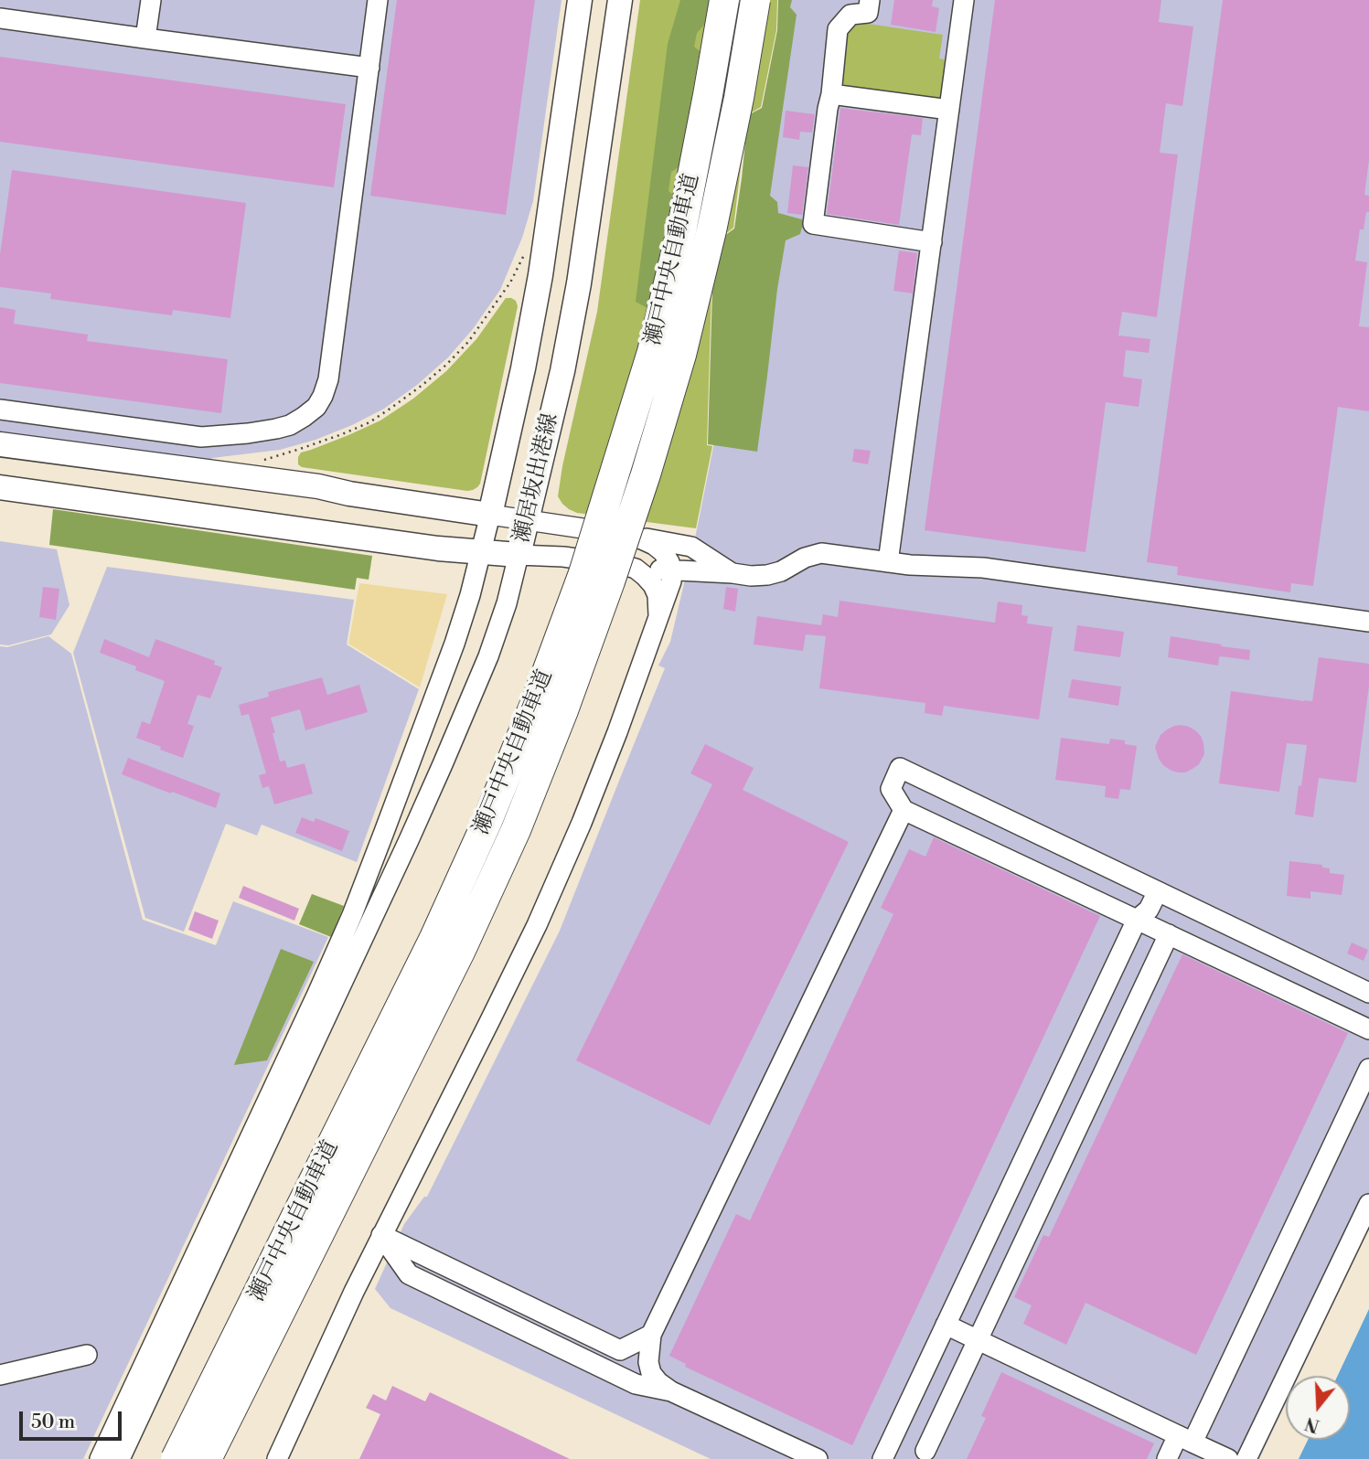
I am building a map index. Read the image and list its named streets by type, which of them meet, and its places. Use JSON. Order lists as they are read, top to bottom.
{
  "streets": {
    "highway": ["瀬戸中央自動車道"],
    "main road": ["瀬居坂出港線"]
  },
  "scale_bar": "50 m",
  "north": "bottom"
}
